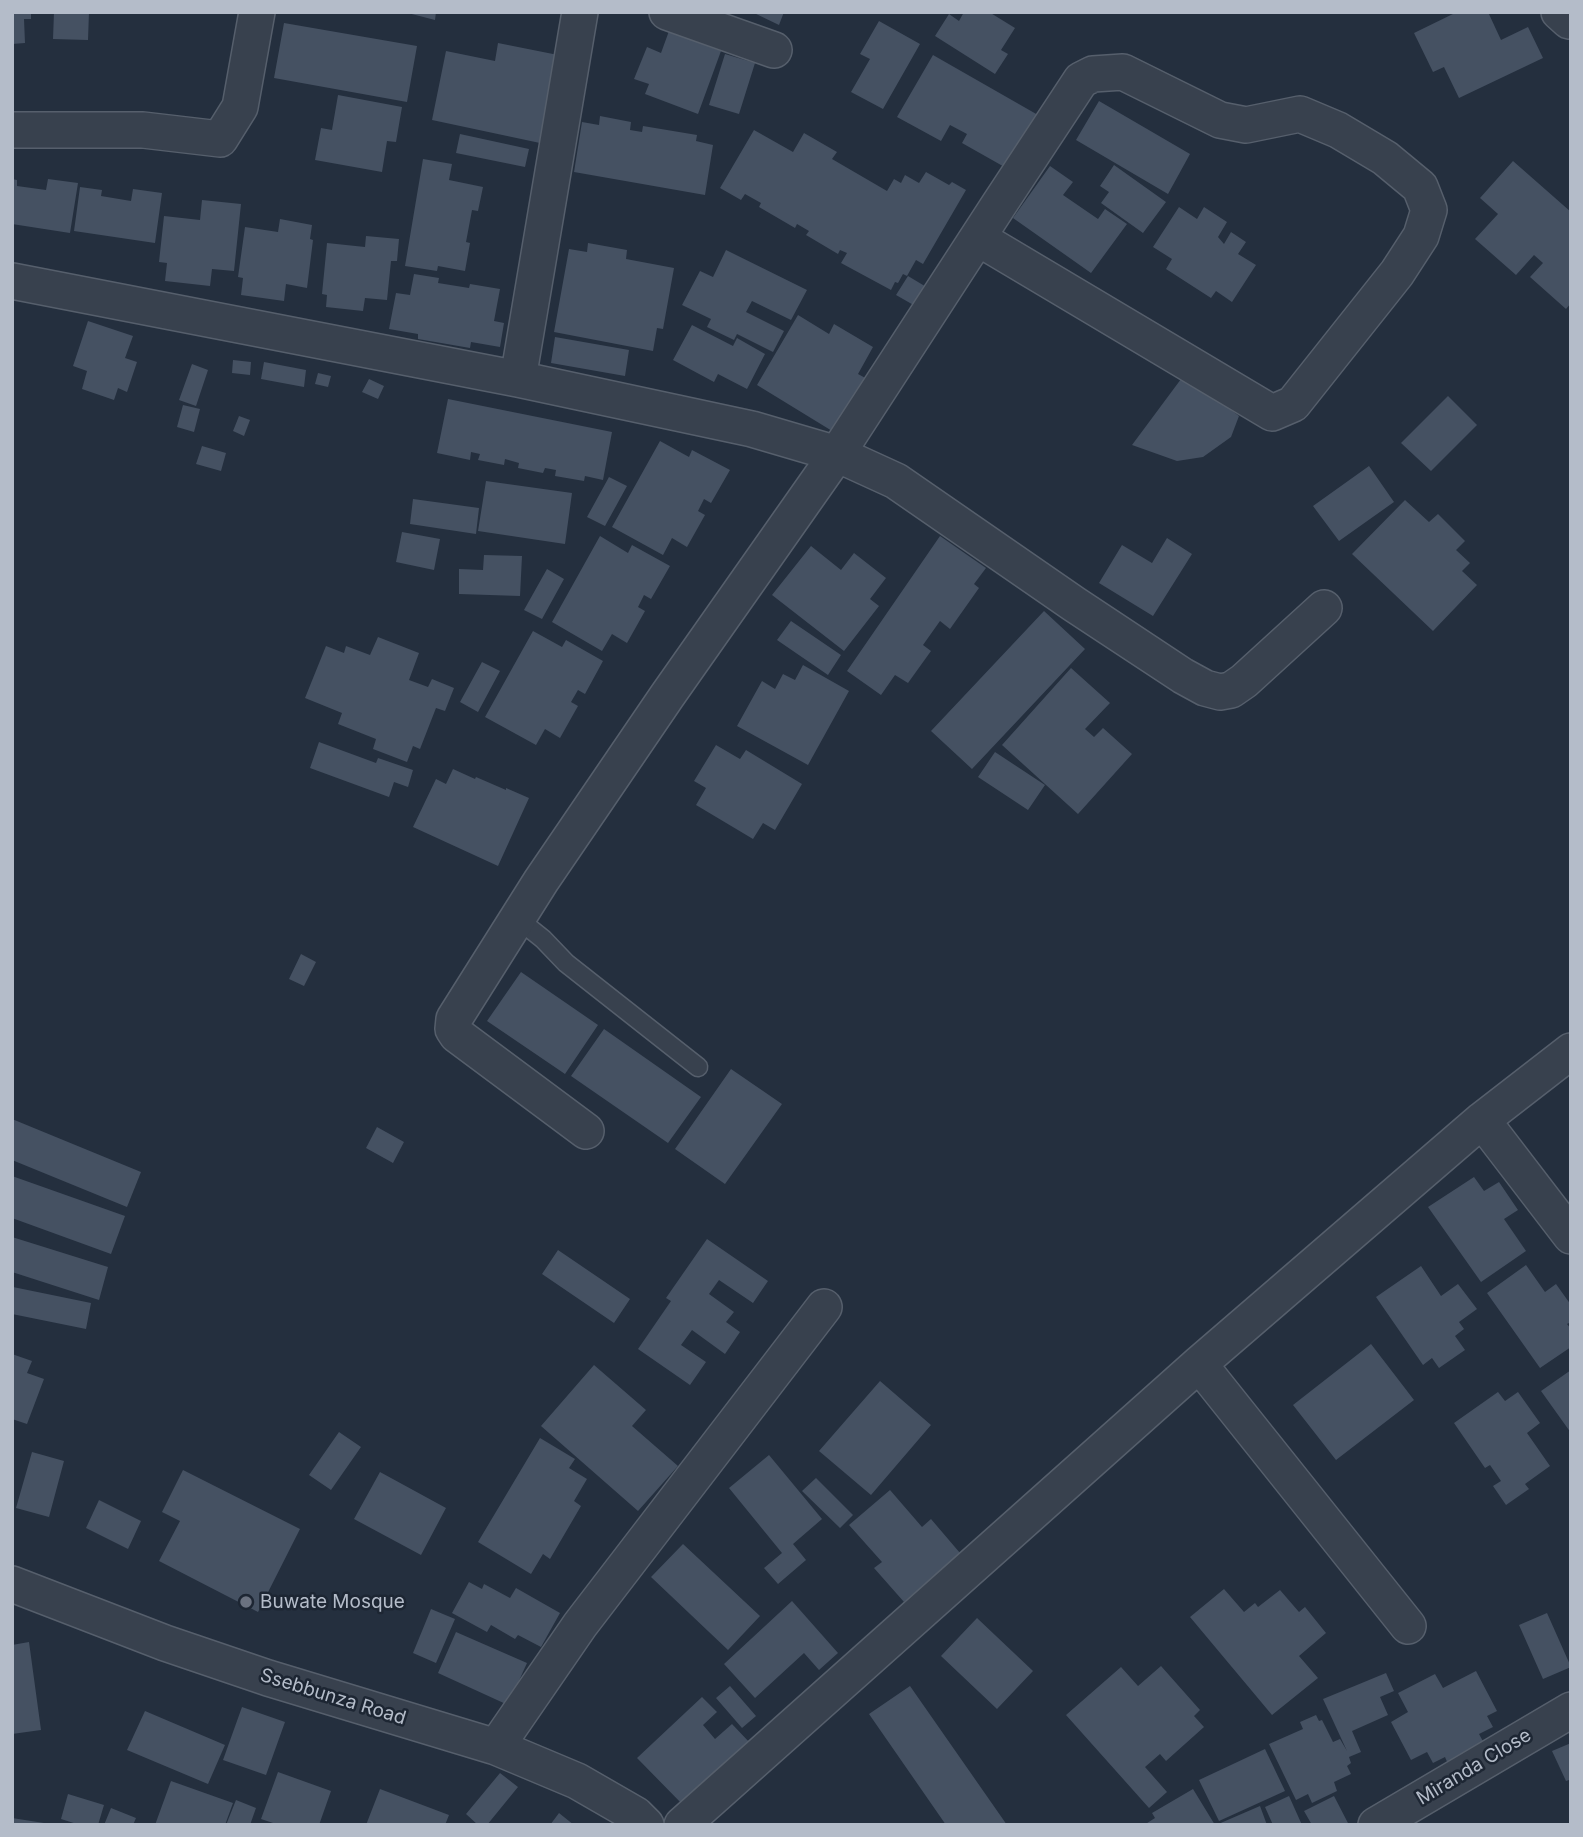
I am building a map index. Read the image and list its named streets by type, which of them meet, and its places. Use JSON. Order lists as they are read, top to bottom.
{
  "streets": {
    "street": ["Ssebbunza Road", "Miranda Close"]
  },
  "places": ["Buwate Mosque"]
}
